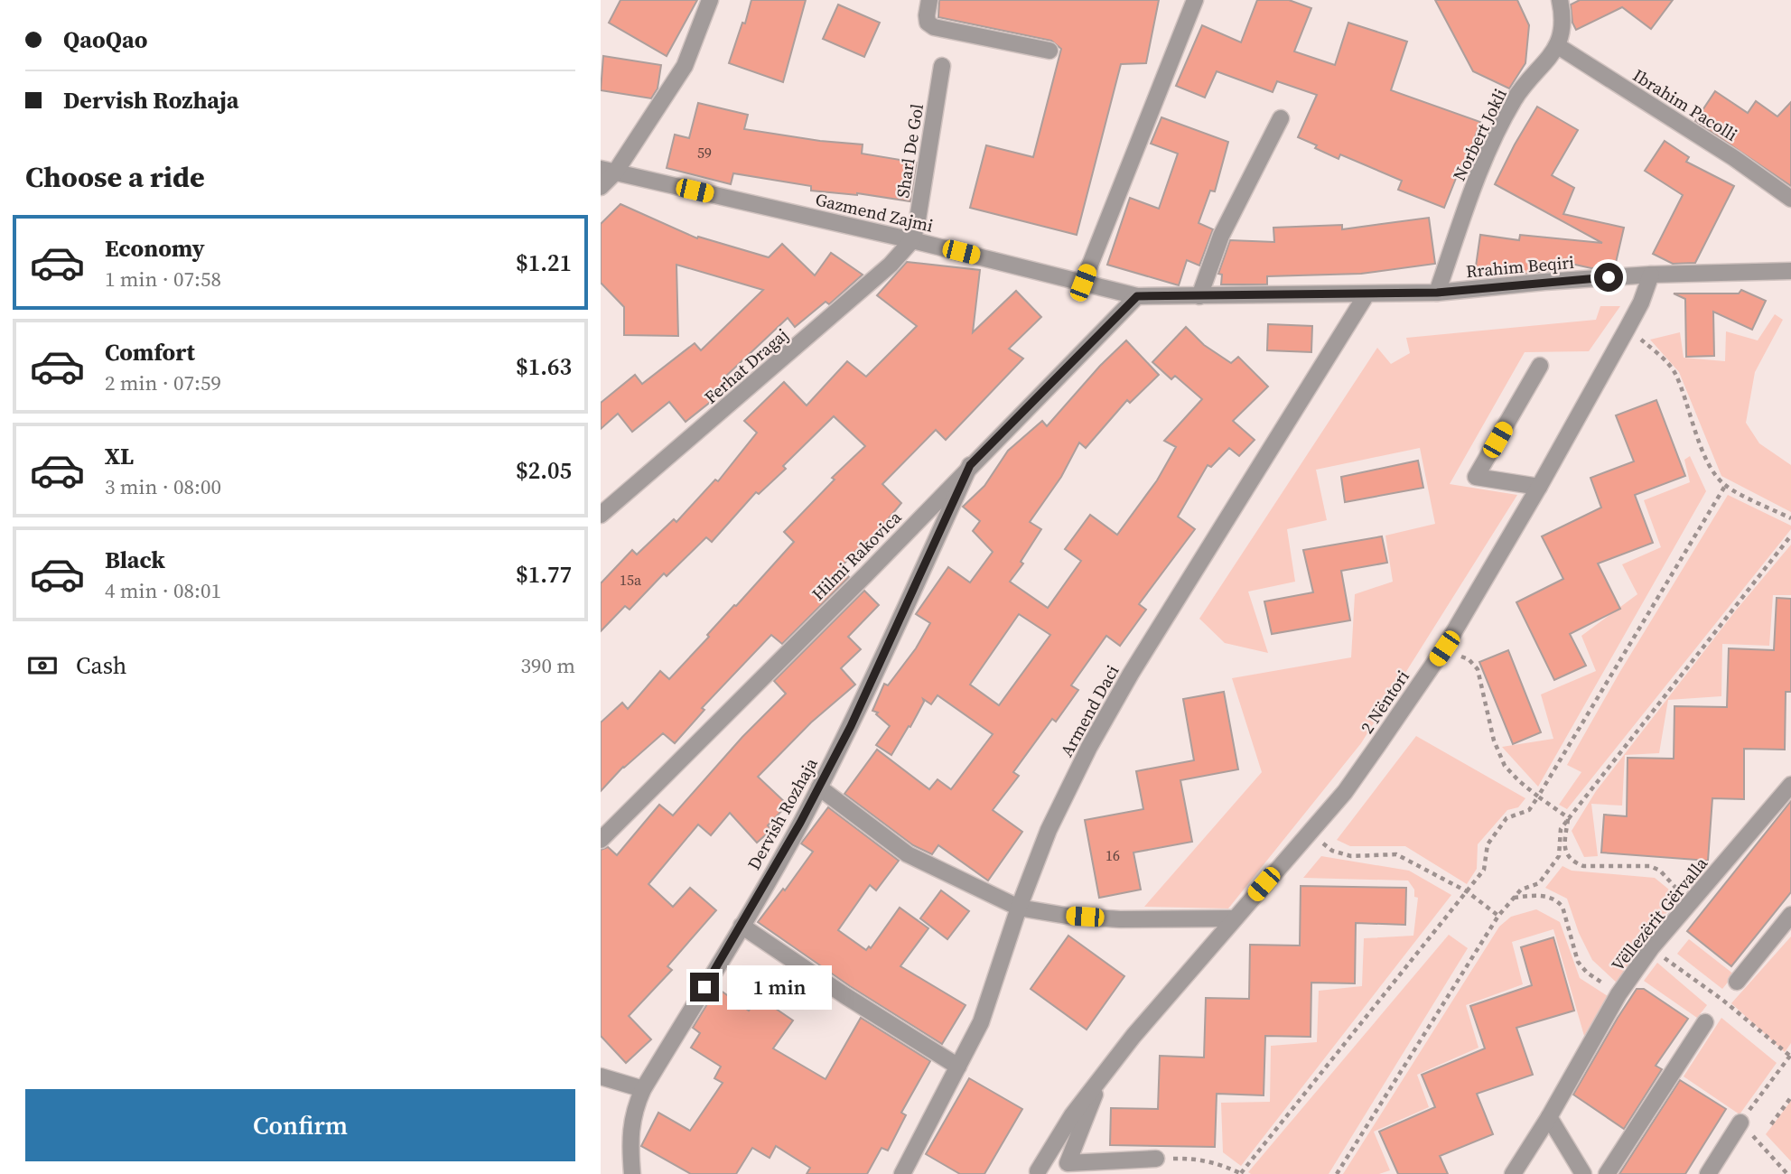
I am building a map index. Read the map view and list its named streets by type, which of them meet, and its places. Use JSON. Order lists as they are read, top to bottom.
{
  "streets": {
    "street": [
      "Ibrahim Pacolli",
      "Norbert Jokli",
      "Sharl De Gol",
      "Gazmend Zajmi",
      "Rrahim Beqiri",
      "Ferhat Dragaj",
      "Hilmi Rakovica",
      "2 Nëntori",
      "Armend Daci",
      "Dervish Rozhaja",
      "Vëllezërit Gërvalla"
    ]
  },
  "crossings": [
    ["Ibrahim Pacolli", "Norbert Jokli"],
    ["Norbert Jokli", "Rrahim Beqiri"],
    ["Sharl De Gol", "Gazmend Zajmi"],
    ["Sharl De Gol", "Ferhat Dragaj"],
    ["Gazmend Zajmi", "Rrahim Beqiri"],
    ["Gazmend Zajmi", "Ferhat Dragaj"],
    ["Gazmend Zajmi", "Hilmi Rakovica"],
    ["Gazmend Zajmi", "Armend Daci"],
    ["Rrahim Beqiri", "2 Nëntori"],
    ["Rrahim Beqiri", "Armend Daci"],
    ["Hilmi Rakovica", "Dervish Rozhaja"]
  ],
  "house_numbers": ["59", "15a", "16"],
  "page": {
    "banner": ["QaoQao", "Dervish Rozhaja"],
    "heading": "Choose a ride",
    "list": [
      {
        "name": "Economy",
        "note": "1 min · 07:58",
        "value": "$1.21"
      },
      {
        "name": "Comfort",
        "note": "2 min · 07:59",
        "value": "$1.63"
      },
      {
        "name": "XL",
        "note": "3 min · 08:00",
        "value": "$2.05"
      },
      {
        "name": "Black",
        "note": "4 min · 08:01",
        "value": "$1.77"
      }
    ],
    "pay": ["Cash", "390 m"],
    "bubble": "1 min",
    "buttons": "Confirm"
  }
}
